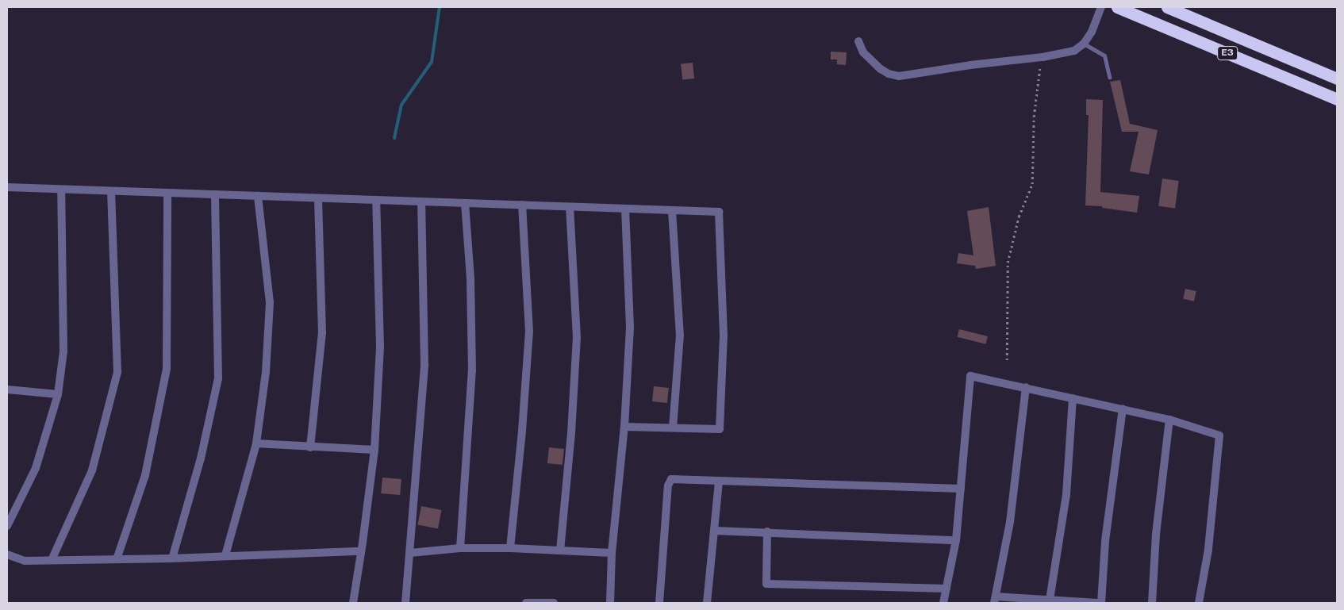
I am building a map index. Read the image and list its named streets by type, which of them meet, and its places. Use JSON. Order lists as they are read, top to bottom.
{
  "streets": {
    "highway": ["E3"]
  }
}
